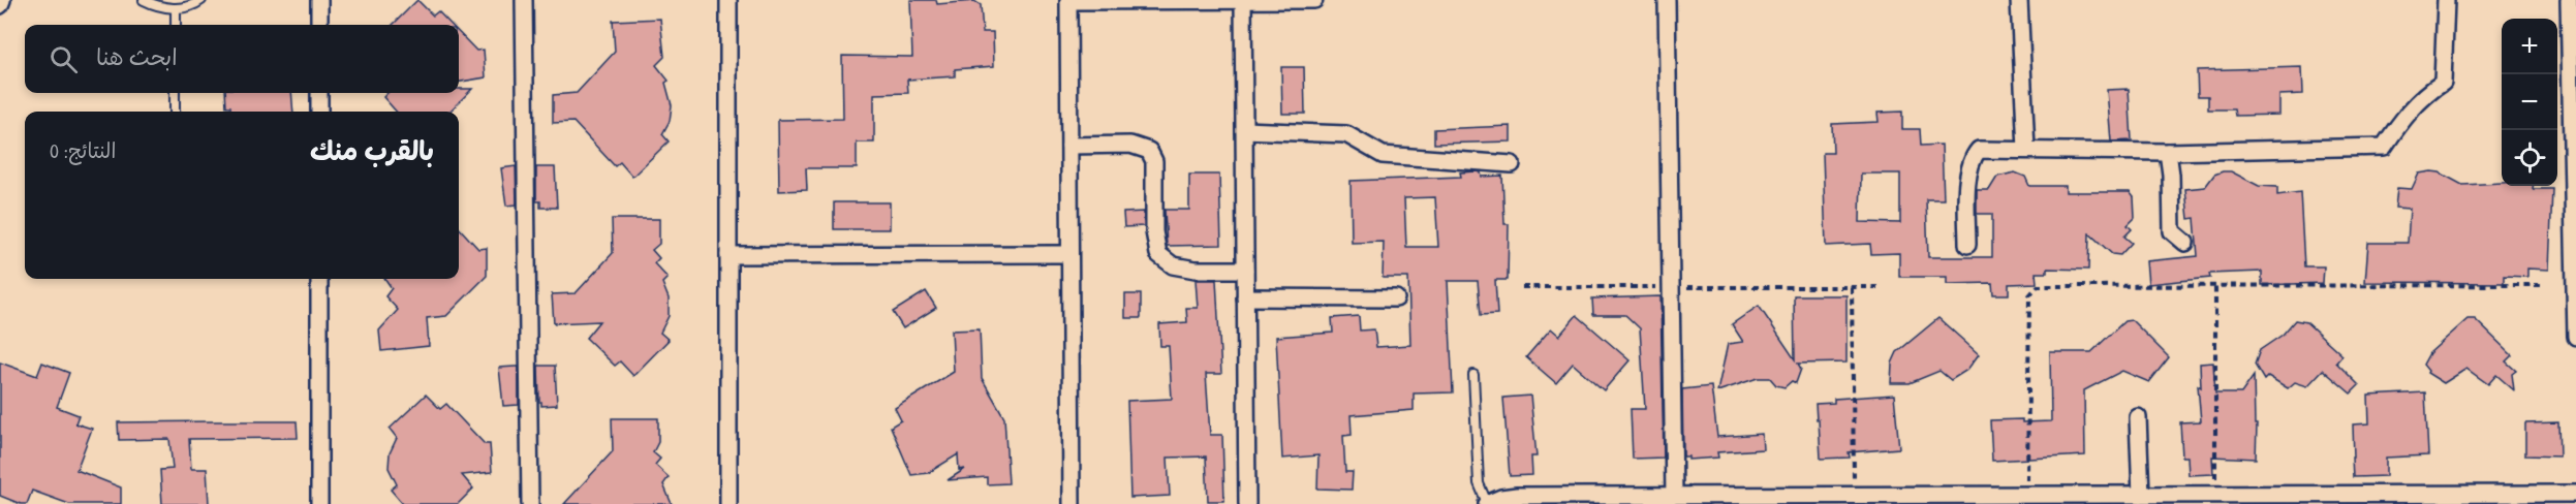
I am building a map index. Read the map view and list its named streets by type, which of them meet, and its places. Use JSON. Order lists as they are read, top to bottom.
{
  "page": {
    "map_buttons": ["+", "−"],
    "search": "ابحث هنا",
    "heading": ["بالقرب منك", "النتائج: 0"]
  }
}
